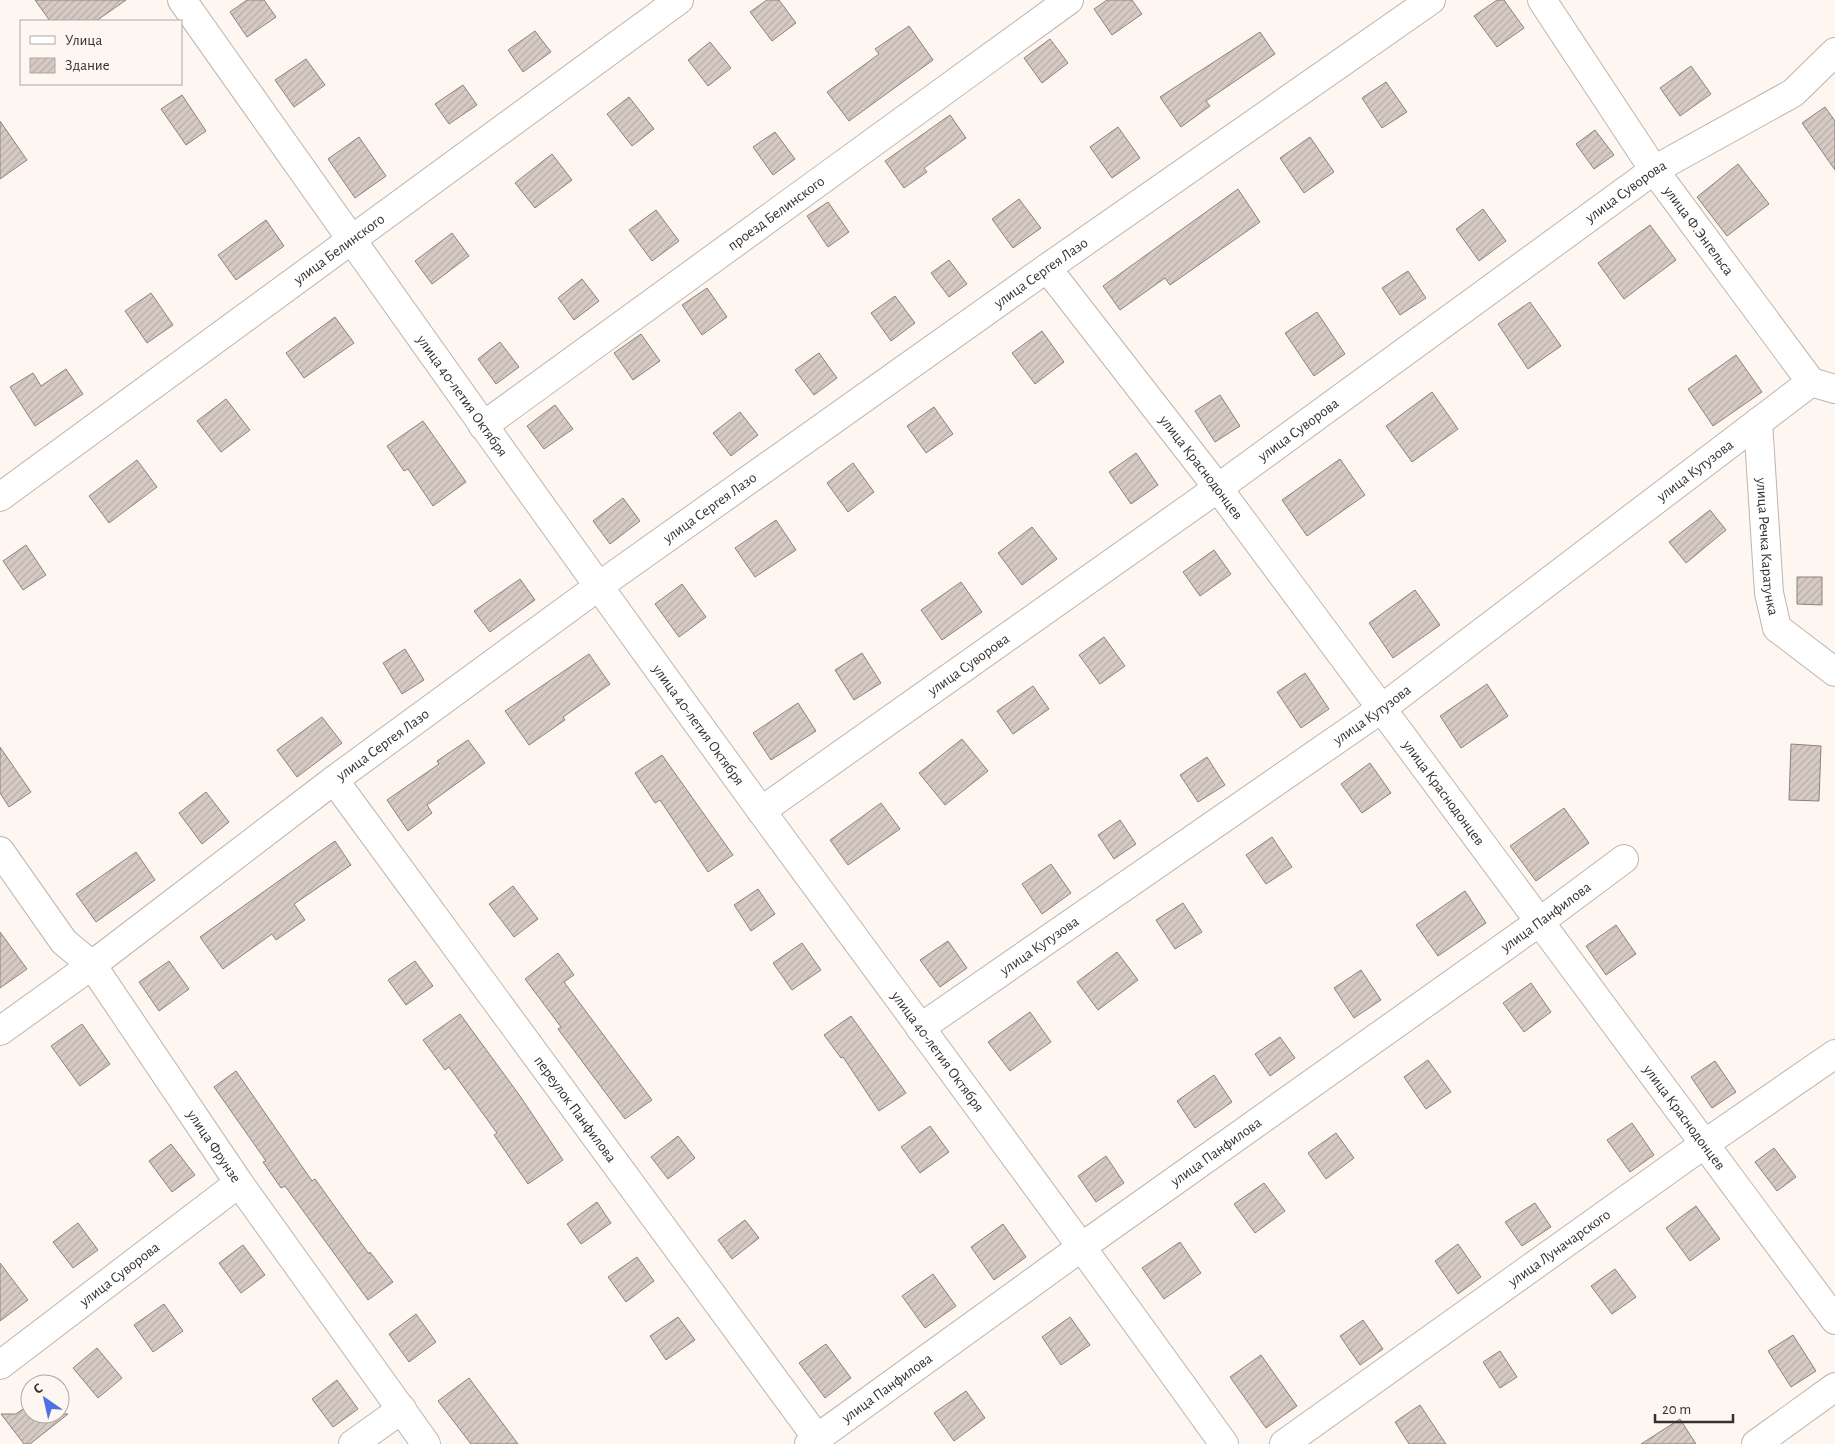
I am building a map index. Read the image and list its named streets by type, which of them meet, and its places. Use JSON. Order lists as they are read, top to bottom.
{
  "streets": {
    "street": [
      "улица Суворова",
      "проезд Белинского",
      "улица Ф.Энгельса",
      "улица Белинского",
      "улица Сергея Лазо",
      "улица 40-летия Октября",
      "улица Краснодонцев",
      "улица Кутузова",
      "улица Речка Каратунка",
      "улица Панфилова",
      "переулок Панфилова",
      "улица Фрунзе",
      "улица Луначарского"
    ]
  },
  "crossings": [
    ["улица Суворова", "улица Ф.Энгельса"],
    ["улица Суворова", "улица 40-летия Октября"],
    ["улица Суворова", "улица Краснодонцев"],
    ["улица Суворова", "улица Фрунзе"],
    ["проезд Белинского", "улица 40-летия Октября"],
    ["улица Ф.Энгельса", "улица Кутузова"],
    ["улица Белинского", "улица 40-летия Октября"],
    ["улица Сергея Лазо", "улица 40-летия Октября"],
    ["улица Сергея Лазо", "улица Краснодонцев"],
    ["улица Сергея Лазо", "переулок Панфилова"],
    ["улица Сергея Лазо", "улица Фрунзе"],
    ["улица 40-летия Октября", "улица Кутузова"],
    ["улица 40-летия Октября", "улица Панфилова"],
    ["улица Краснодонцев", "улица Кутузова"],
    ["улица Краснодонцев", "улица Панфилова"],
    ["улица Краснодонцев", "улица Луначарского"],
    ["улица Кутузова", "улица Речка Каратунка"],
    ["улица Панфилова", "переулок Панфилова"]
  ],
  "legend": ["Улица", "Здание"],
  "scale_bar": "20 m",
  "north": "top left"
}
